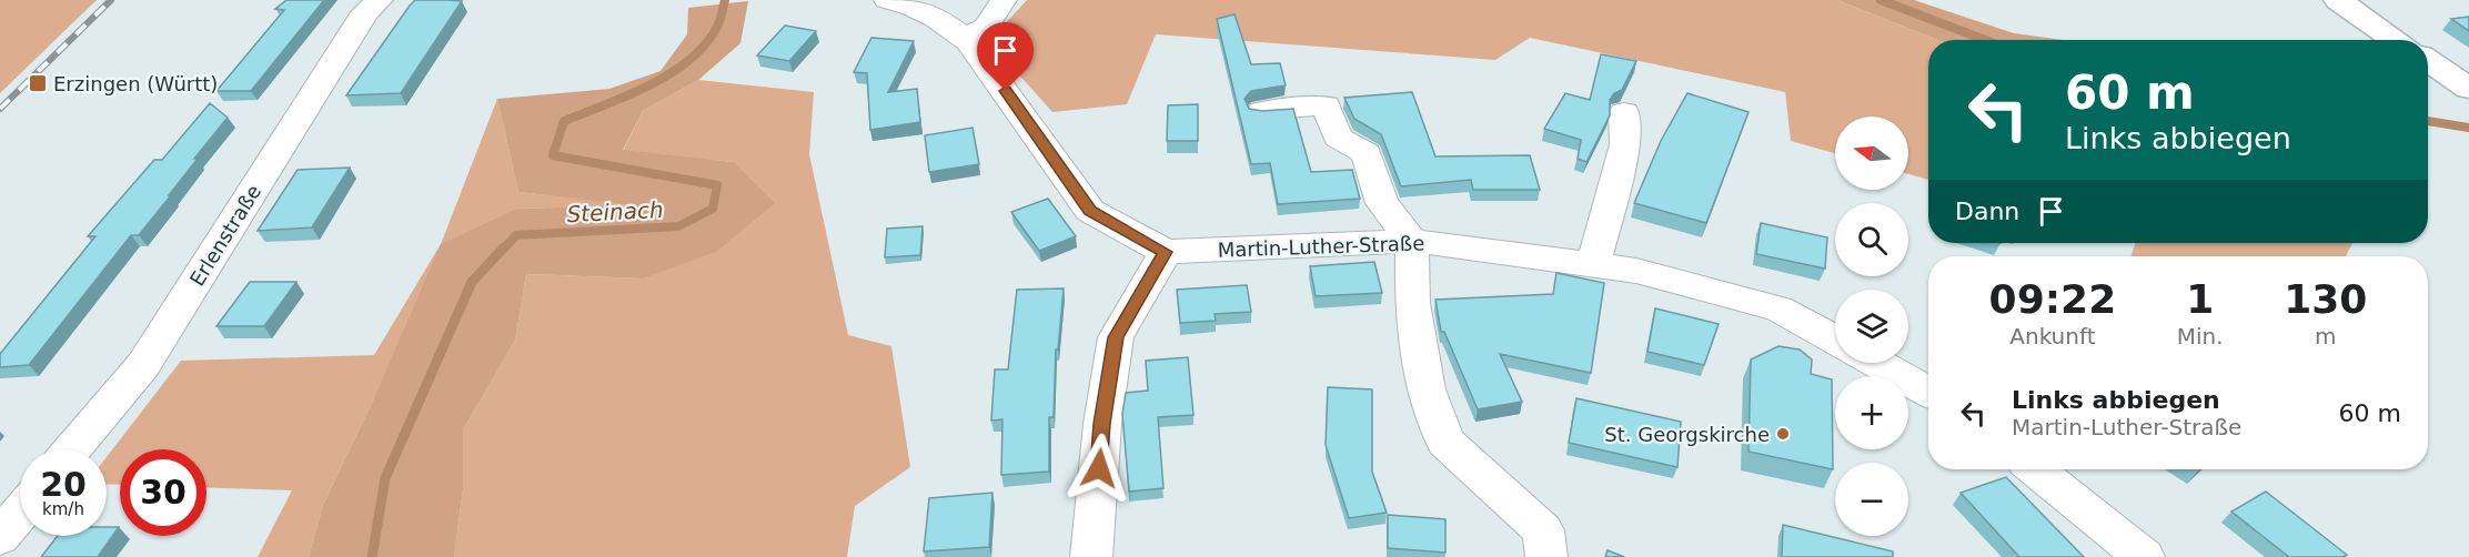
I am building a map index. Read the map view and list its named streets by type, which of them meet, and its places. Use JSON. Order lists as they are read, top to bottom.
{
  "streets": {
    "street": ["Erlenstraße", "Martin-Luther-Straße"]
  },
  "water": ["Steinach"],
  "places": {
    "transit": ["Erzingen (Württ)"],
    "other": ["St. Georgskirche"]
  },
  "north": "left",
  "page": {
    "turn": ["60 m", "Links abbiegen"],
    "map_buttons": ["+", "−"],
    "then": "Dann",
    "eta": [
      "09:22",
      "Ankunft",
      "1",
      "Min.",
      "130",
      "m"
    ],
    "list": [
      {
        "name": "Links abbiegen",
        "note": "Martin-Luther-Straße",
        "value": "60 m"
      }
    ],
    "speed": "20 km/h",
    "limit": "30"
  }
}
